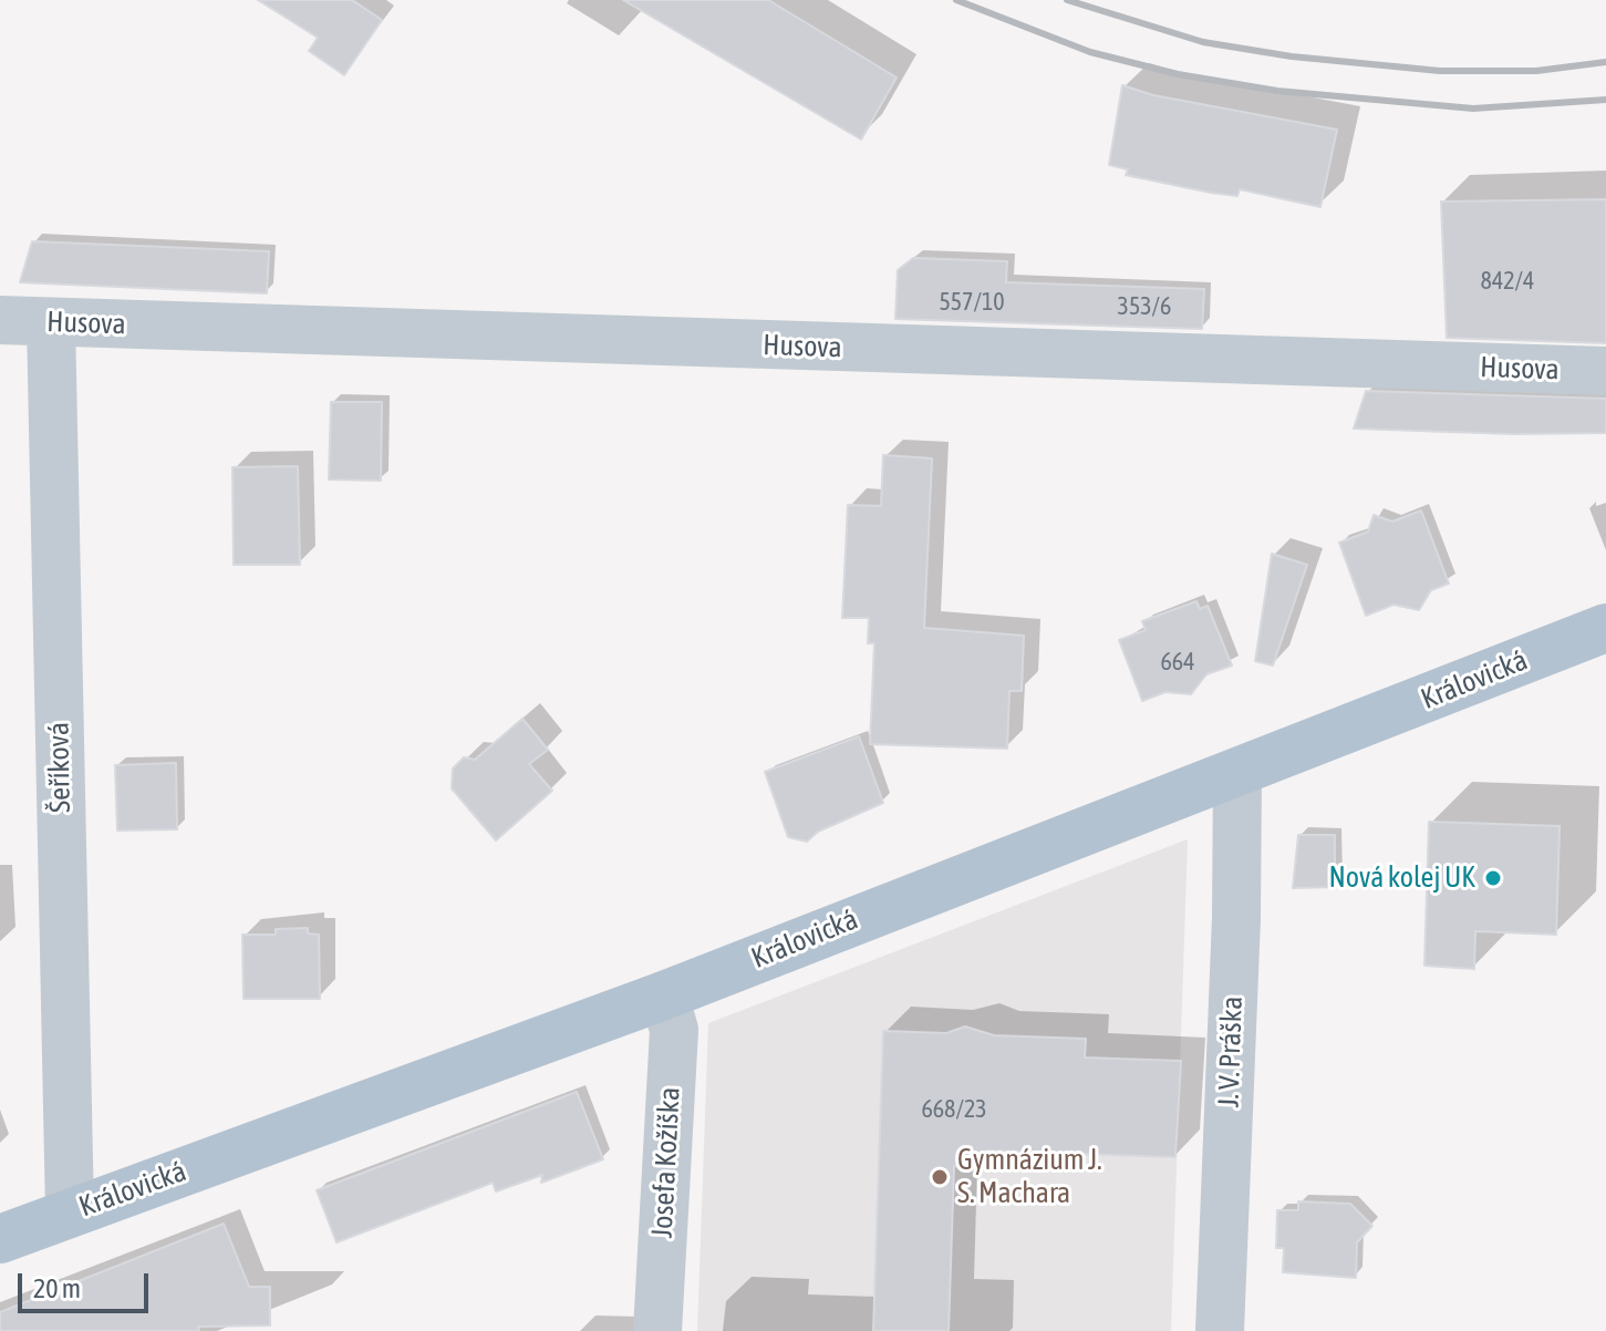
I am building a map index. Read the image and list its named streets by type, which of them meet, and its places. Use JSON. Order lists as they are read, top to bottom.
{
  "streets": {
    "main road": ["Královická"],
    "street": [
      "Husova",
      "Šeříková",
      "J. V. Práška",
      "Josefa Kožíška"
    ]
  },
  "crossings": [
    ["Husova", "Šeříková"],
    ["Královická", "Šeříková"],
    ["Královická", "J. V. Práška"],
    ["Královická", "Josefa Kožíška"]
  ],
  "places": ["Nová kolej UK", "Gymnázium J. S. Machara"],
  "house_numbers": [
    "842/4",
    "557/10",
    "353/6",
    "664",
    "668/23"
  ],
  "scale_bar": "20 m"
}
